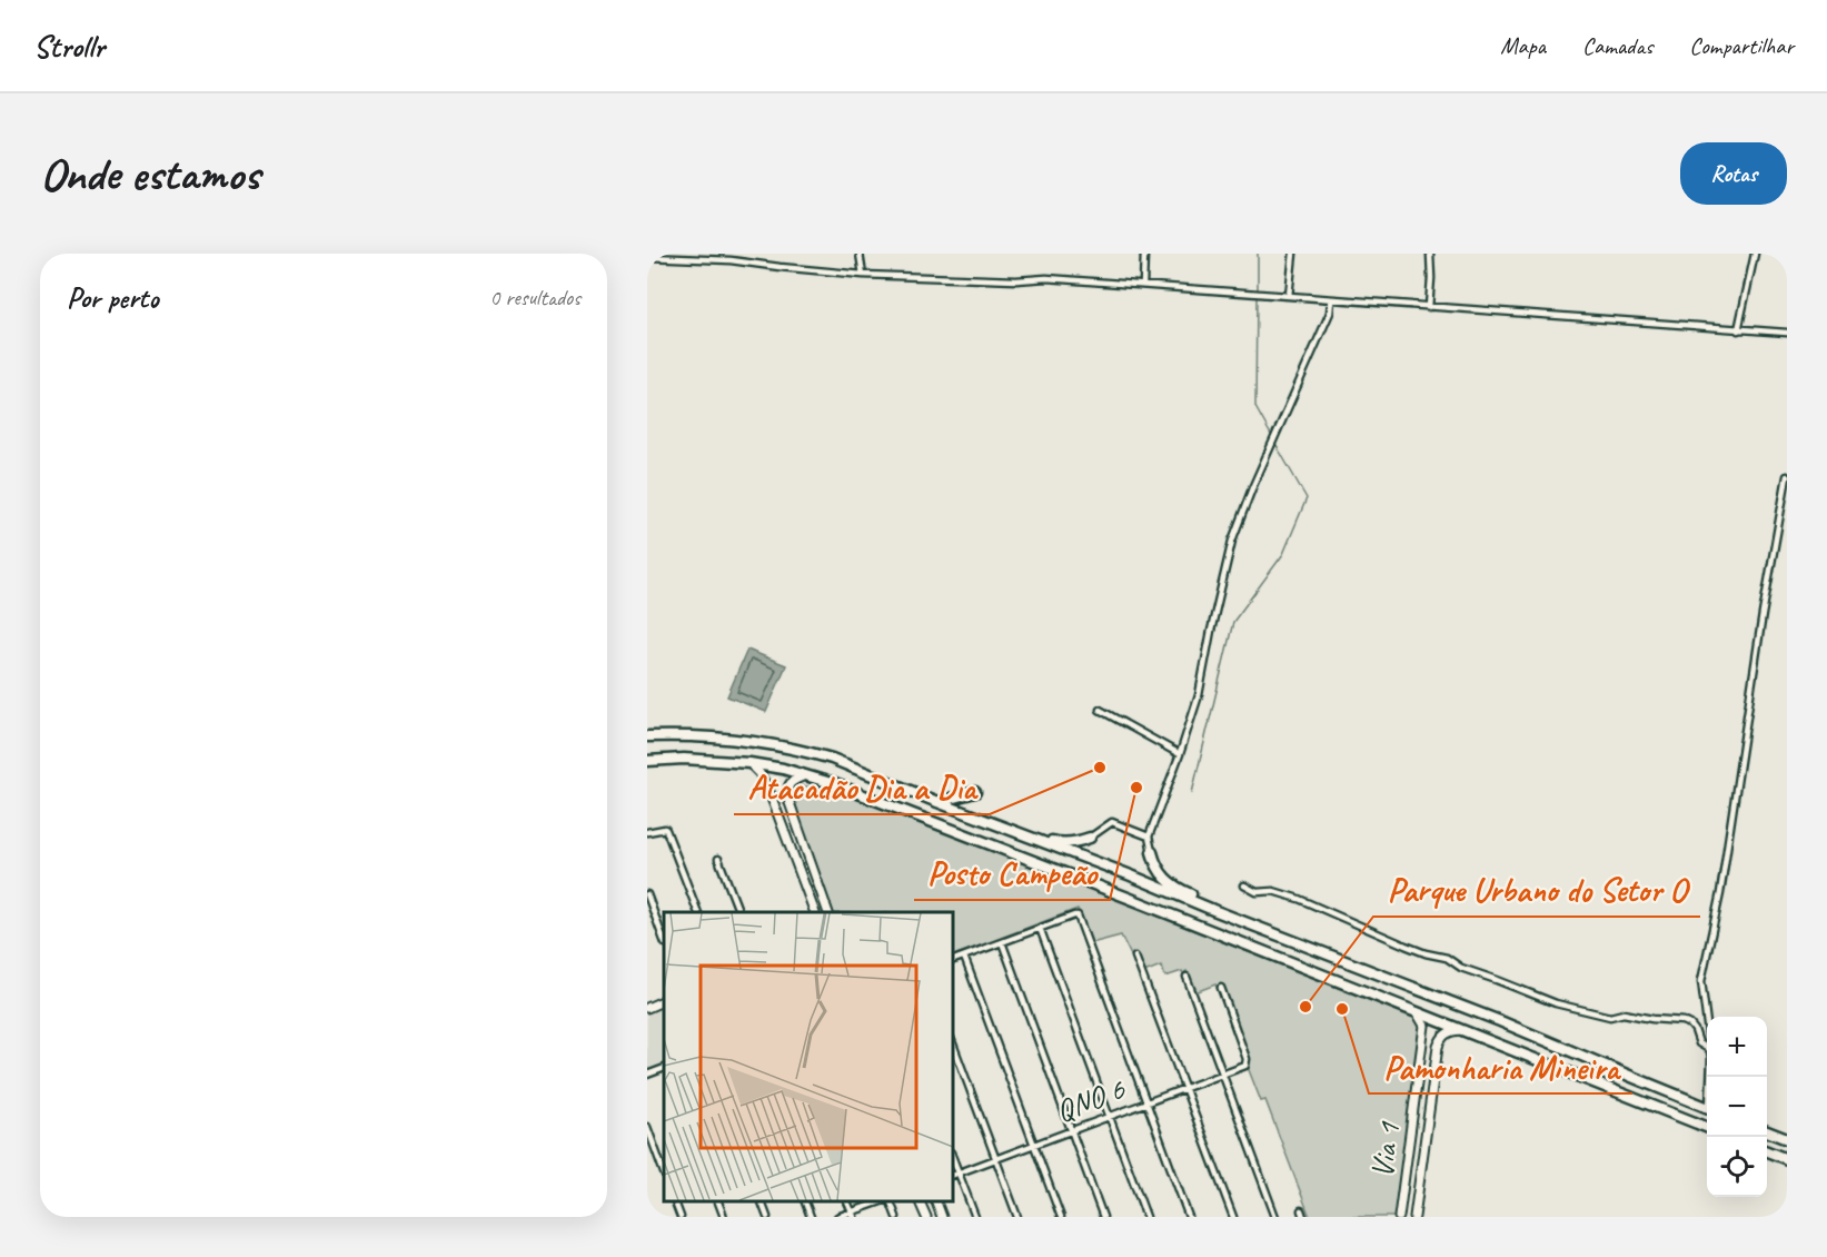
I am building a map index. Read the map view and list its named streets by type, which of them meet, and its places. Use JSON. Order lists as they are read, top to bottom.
{
  "streets": {
    "main road": ["Via 1"],
    "street": ["QNO 6"]
  },
  "places": [
    "Atacadão Dia a Dia",
    "Posto Campeão",
    "Parque Urbano do Setor O",
    "Pamonharia Mineira"
  ],
  "page": {
    "header": "Strollr",
    "nav": ["Mapa", "Camadas", "Compartilhar"],
    "buttons": "Rotas",
    "title": "Onde estamos",
    "heading": ["Por perto", "0 resultados"],
    "map_buttons": ["+", "−"]
  }
}
